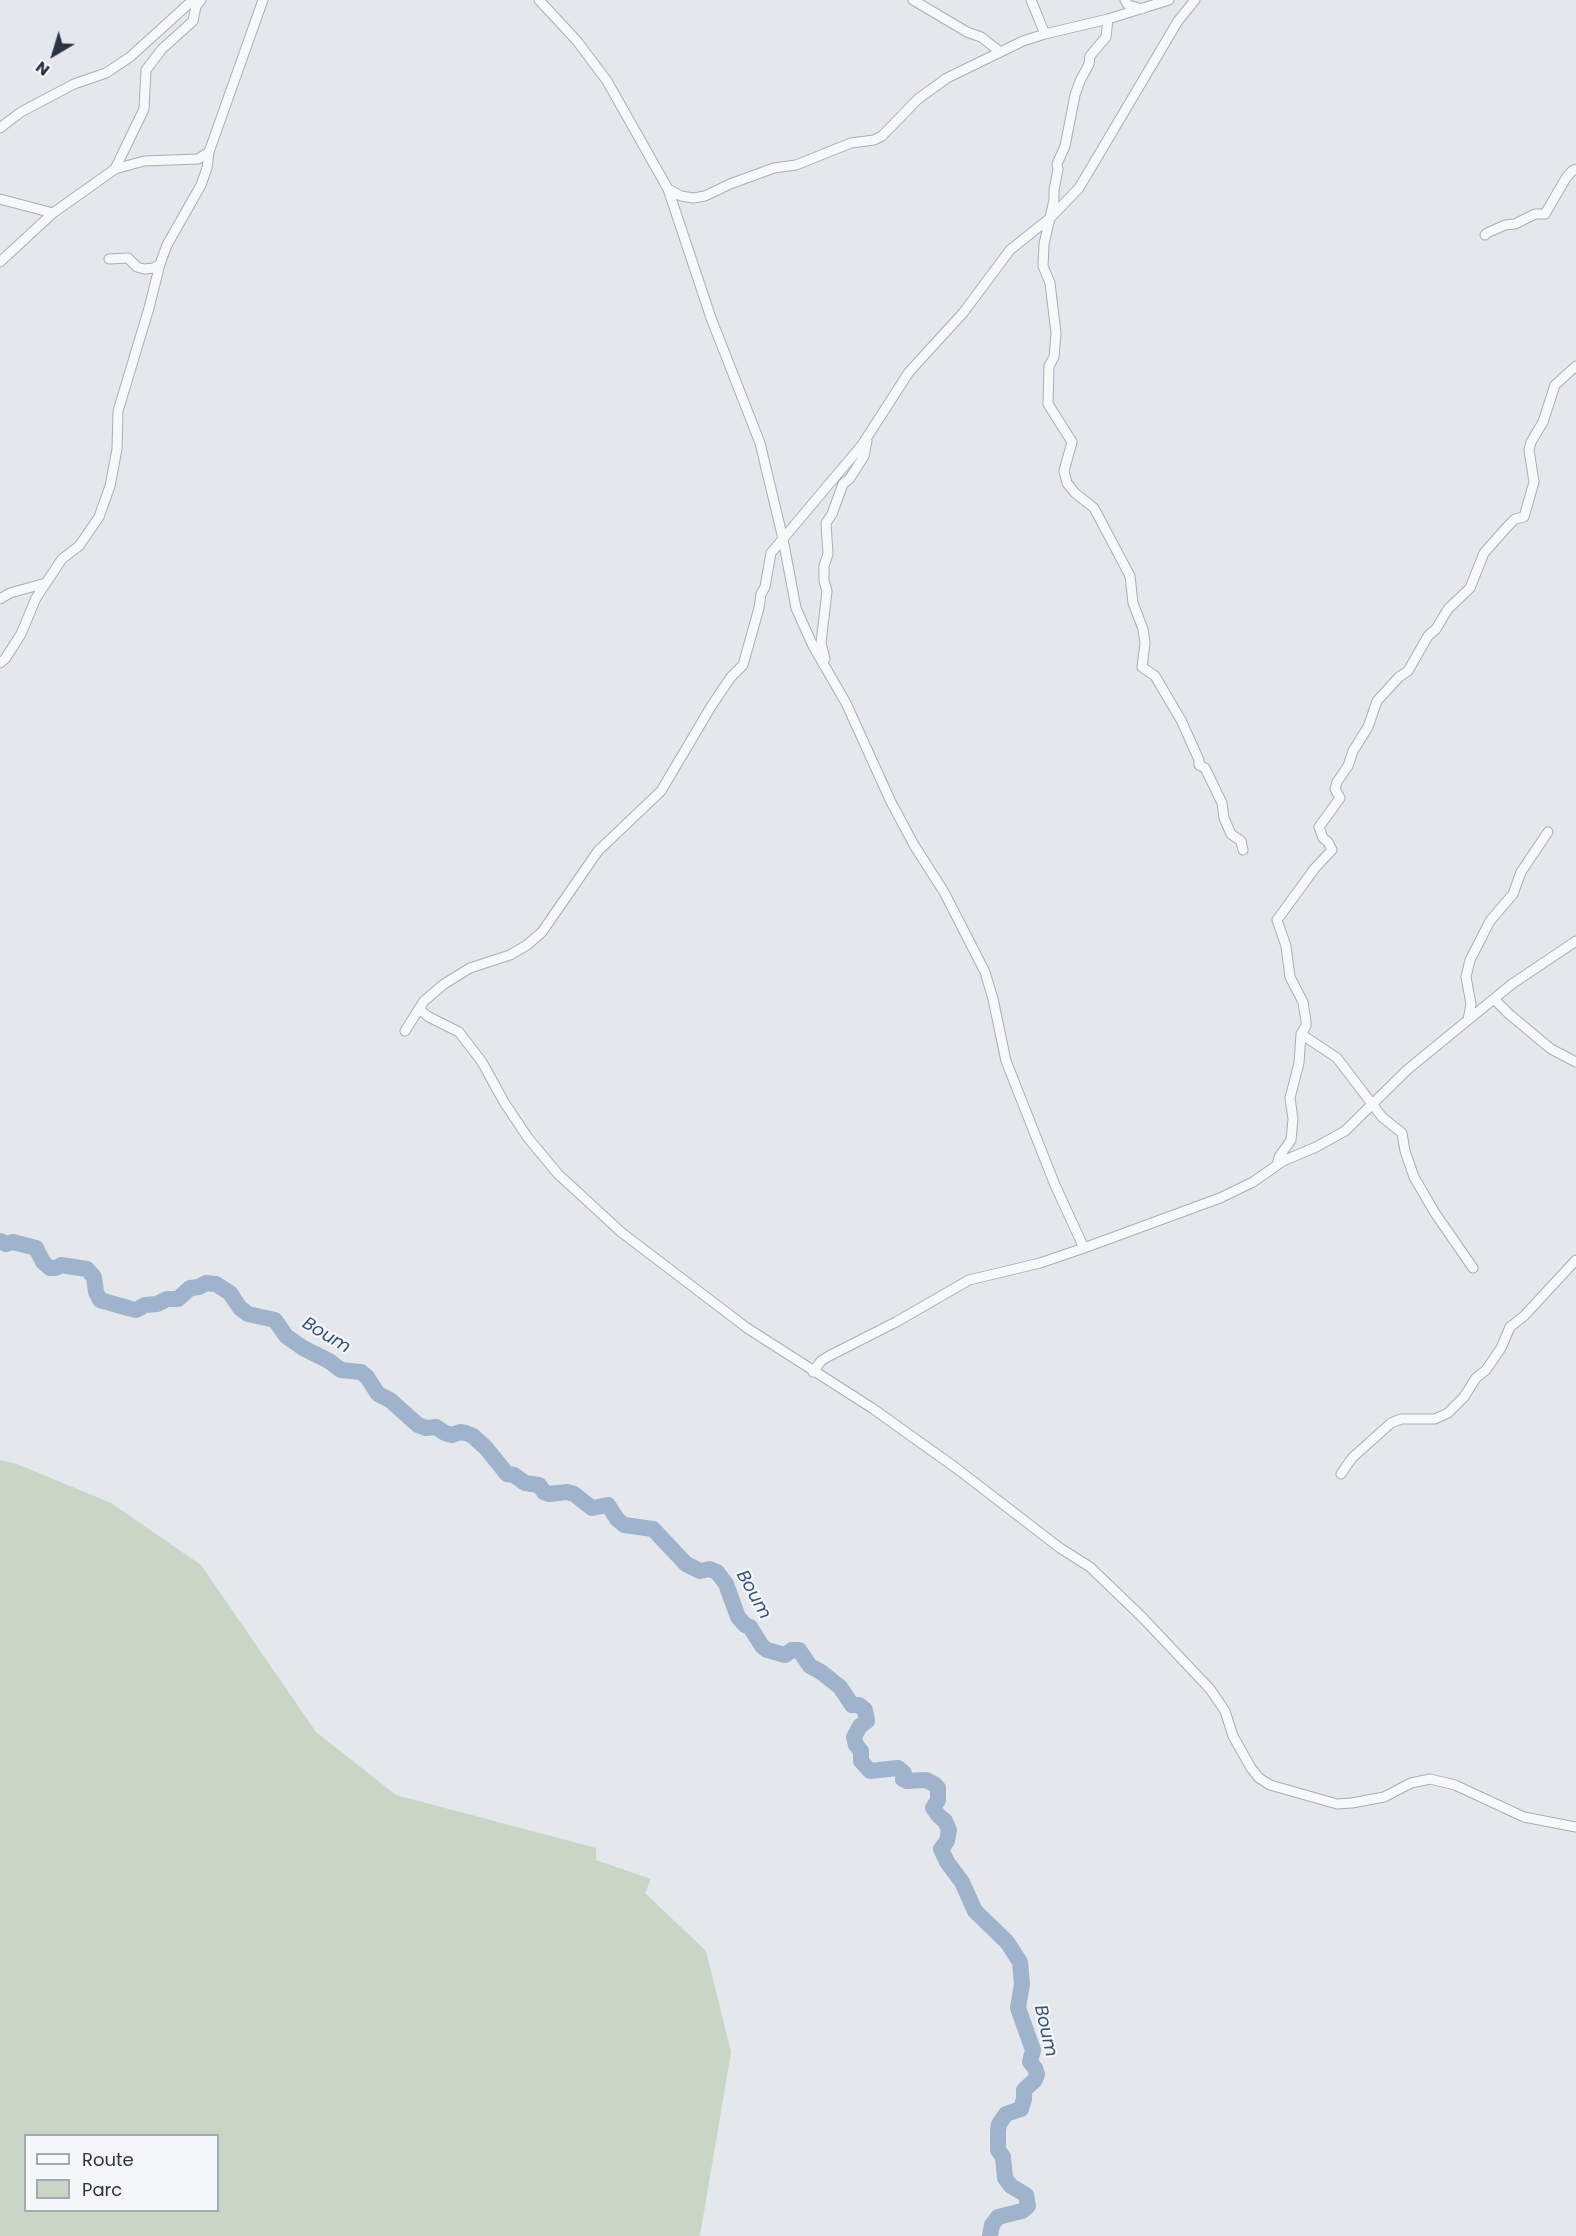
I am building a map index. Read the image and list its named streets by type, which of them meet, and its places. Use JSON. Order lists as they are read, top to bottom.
{
  "water": ["Boum"],
  "legend": ["Route", "Parc"],
  "north": "bottom left"
}
